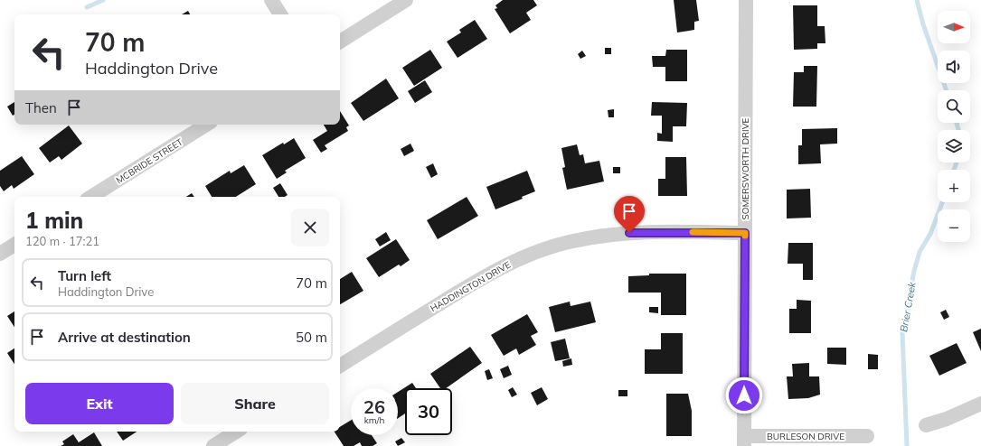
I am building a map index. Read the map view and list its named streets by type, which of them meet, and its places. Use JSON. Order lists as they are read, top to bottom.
{
  "streets": {
    "street": [
      "MCBRIDE STREET",
      "SOMERSWORTH DRIVE",
      "HADDINGTON DRIVE",
      "BURLESON DRIVE"
    ]
  },
  "crossings": [
    ["SOMERSWORTH DRIVE", "HADDINGTON DRIVE"],
    ["SOMERSWORTH DRIVE", "BURLESON DRIVE"]
  ],
  "water": ["Brier Creek"],
  "north": "right",
  "page": {
    "map_buttons": ["+", "−"],
    "turn": ["70 m", "Haddington Drive"],
    "then": "Then",
    "heading": ["1 min", "120 m · 17:21"],
    "list": [
      {
        "name": "Turn left",
        "note": "Haddington Drive",
        "value": "70 m"
      },
      {
        "name": "Arrive at destination",
        "value": "50 m"
      }
    ],
    "buttons": ["Exit", "Share"],
    "speed": "26 km/h",
    "limit": "30"
  }
}
